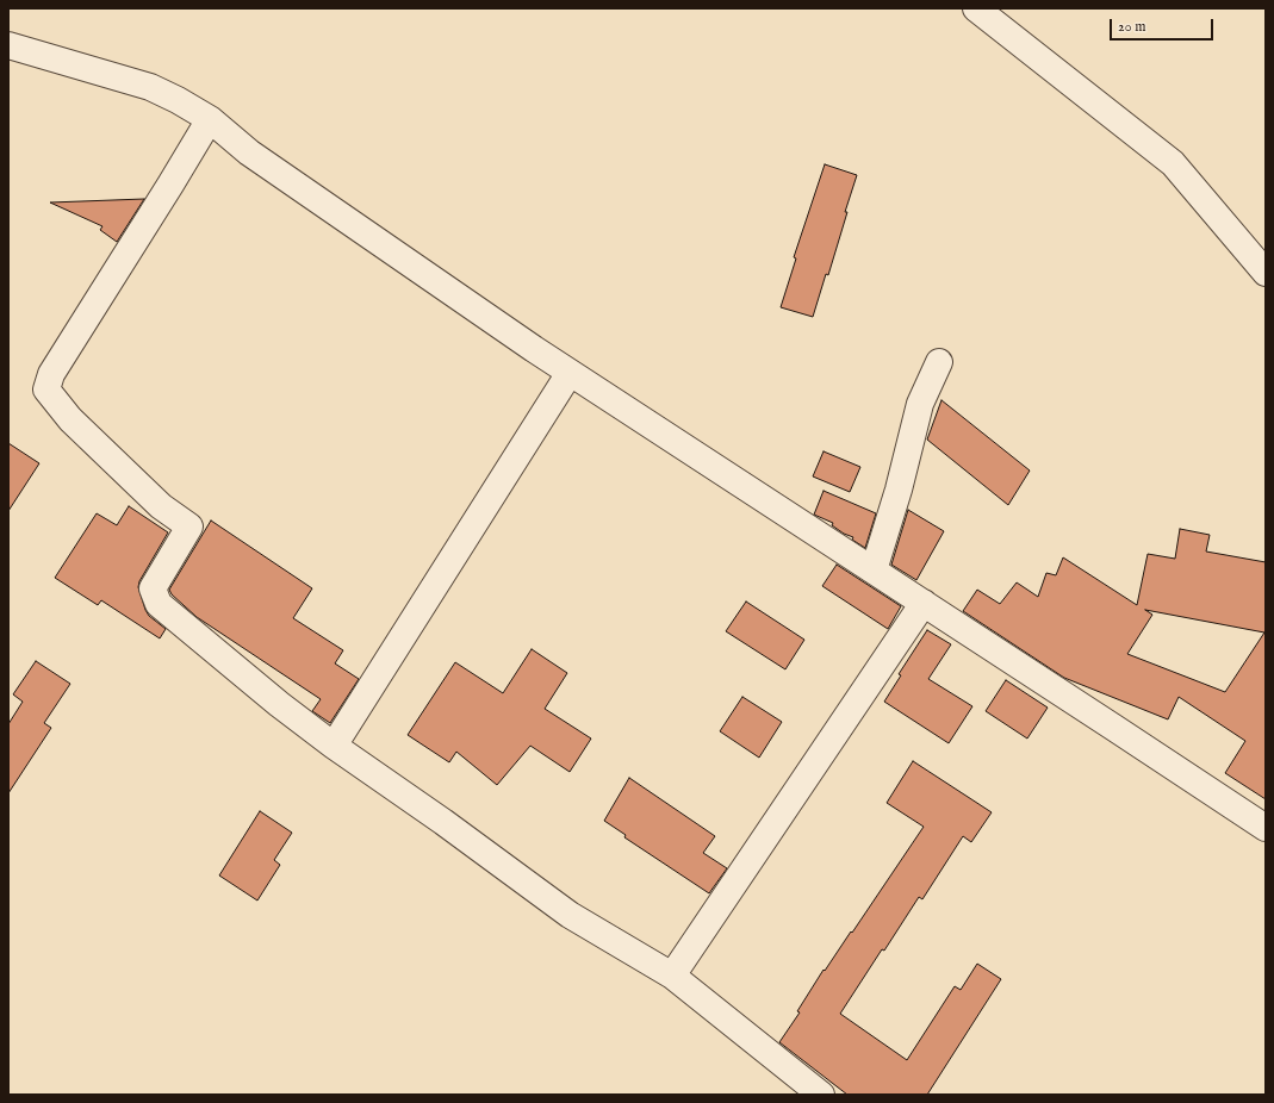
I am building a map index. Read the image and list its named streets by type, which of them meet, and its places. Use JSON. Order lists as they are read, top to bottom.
{
  "scale_bar": "20 m"
}
